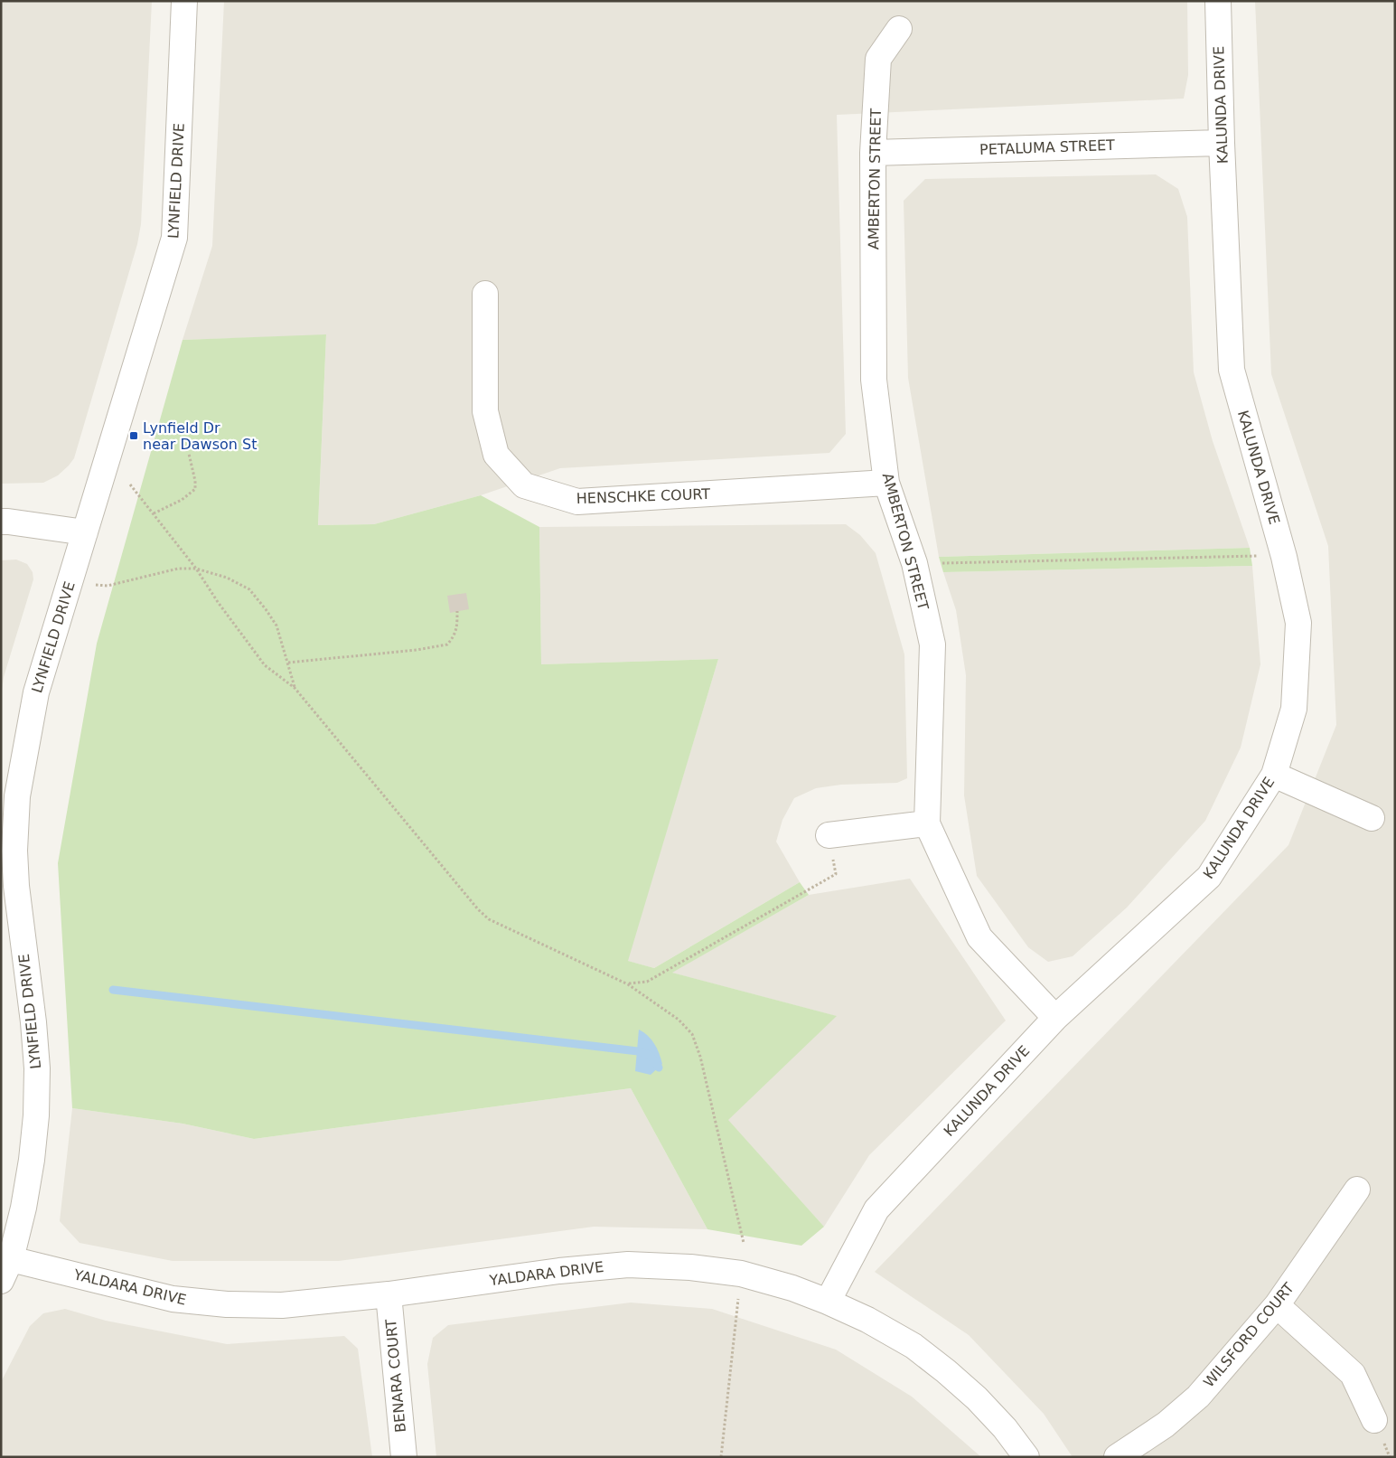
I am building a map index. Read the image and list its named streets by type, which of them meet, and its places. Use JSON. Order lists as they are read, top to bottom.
{
  "streets": {
    "street": [
      "KALUNDA DRIVE",
      "PETALUMA STREET",
      "AMBERTON STREET",
      "LYNFIELD DRIVE",
      "HENSCHKE COURT",
      "YALDARA DRIVE",
      "WILSFORD COURT",
      "BENARA COURT"
    ]
  },
  "crossings": [
    ["KALUNDA DRIVE", "PETALUMA STREET"],
    ["KALUNDA DRIVE", "AMBERTON STREET"],
    ["KALUNDA DRIVE", "YALDARA DRIVE"],
    ["PETALUMA STREET", "AMBERTON STREET"],
    ["AMBERTON STREET", "HENSCHKE COURT"],
    ["LYNFIELD DRIVE", "YALDARA DRIVE"],
    ["YALDARA DRIVE", "BENARA COURT"]
  ],
  "places": {
    "transit": ["Lynfield Dr near Dawson St"]
  }
}
